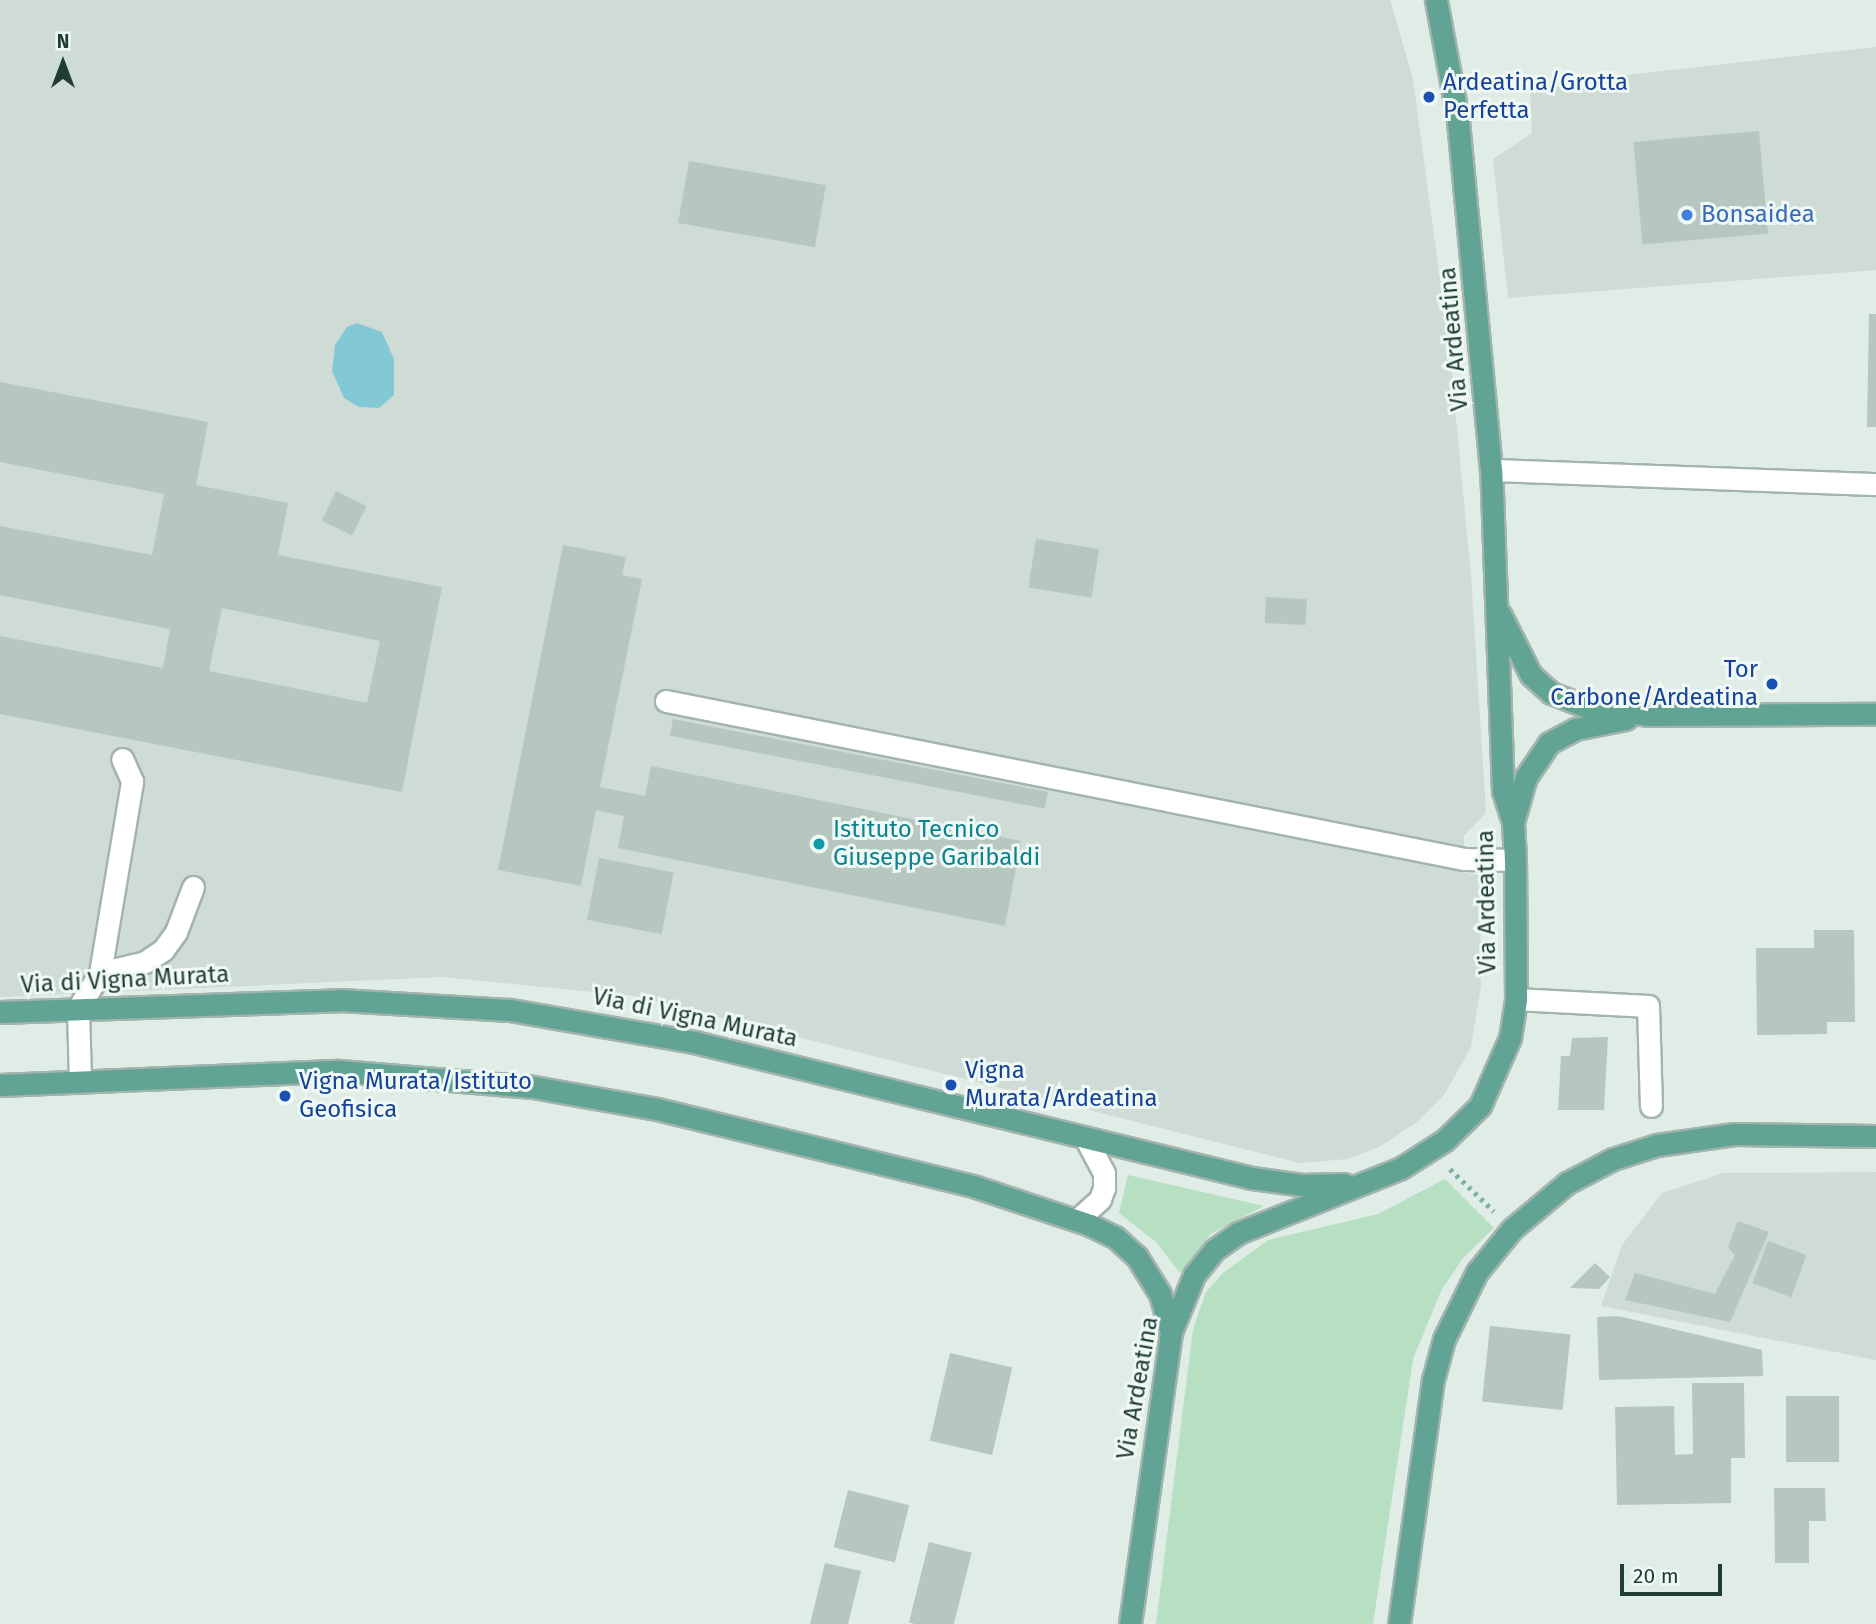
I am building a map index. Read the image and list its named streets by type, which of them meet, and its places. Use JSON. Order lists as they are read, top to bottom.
{
  "streets": {
    "main road": ["Via Ardeatina", "Via di Vigna Murata"]
  },
  "crossings": [
    ["Via Ardeatina", "Via di Vigna Murata"]
  ],
  "places": [
    "Ardeatina/Grotta Perfetta",
    "Bonsaidea",
    "Tor Carbone/Ardeatina",
    "Istituto Tecnico Giuseppe Garibaldi",
    "Vigna Murata/Ardeatina",
    "Vigna Murata/Istituto Geofisica"
  ],
  "scale_bar": "20 m",
  "north": "top"
}
